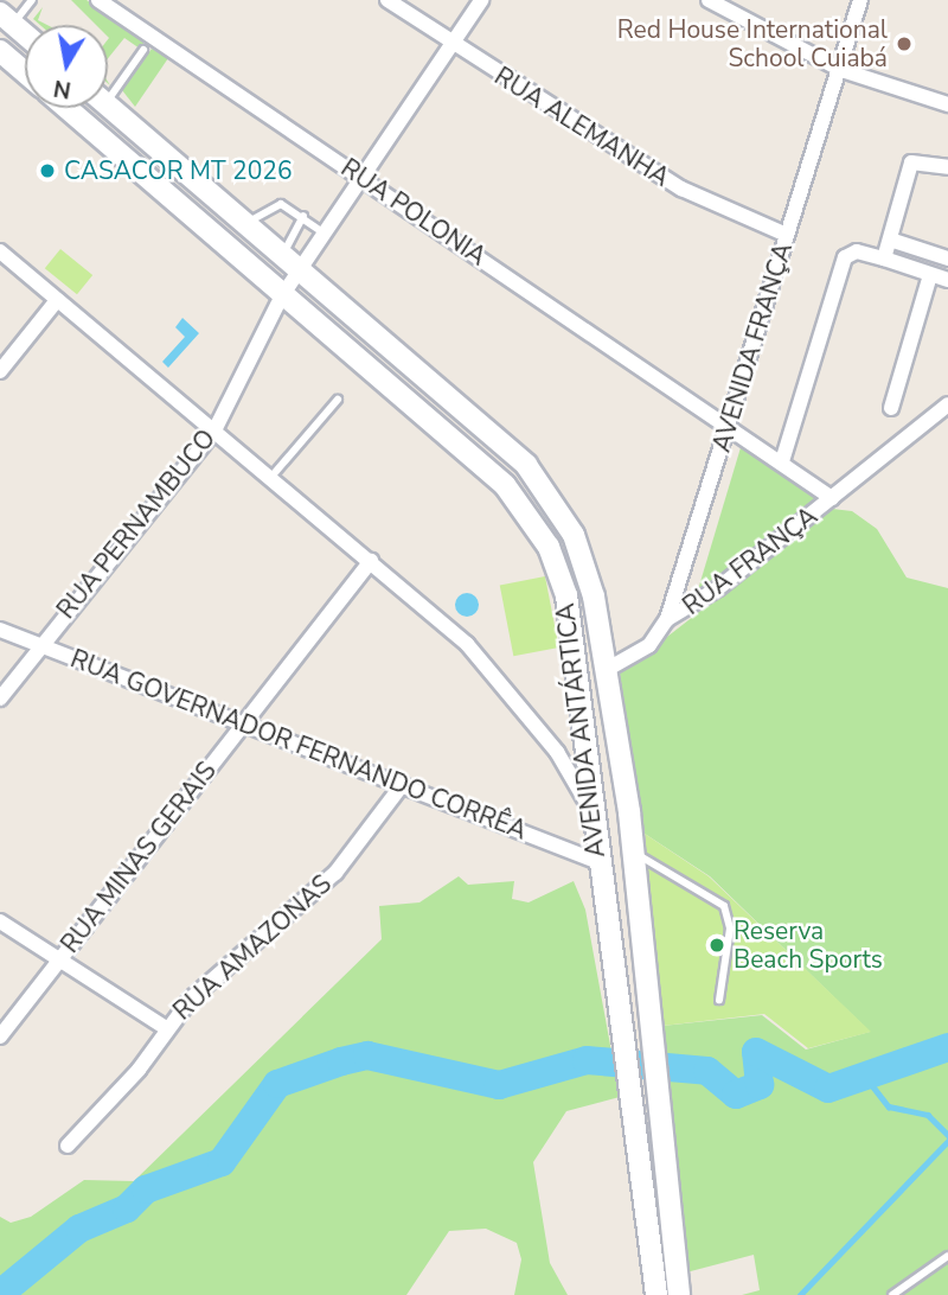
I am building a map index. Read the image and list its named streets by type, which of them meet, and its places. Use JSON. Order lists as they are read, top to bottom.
{
  "streets": {
    "main road": ["AVENIDA ANTÁRTICA"],
    "street": [
      "RUA ALEMANHA",
      "RUA POLONIA",
      "AVENIDA FRANÇA",
      "RUA PERNAMBUCO",
      "RUA FRANÇA",
      "RUA GOVERNADOR FERNANDO CORRÊA",
      "RUA MINAS GERAIS",
      "RUA AMAZONAS"
    ]
  },
  "crossings": [
    ["RUA ALEMANHA", "AVENIDA FRANÇA"],
    ["RUA ALEMANHA", "RUA PERNAMBUCO"],
    ["RUA POLONIA", "AVENIDA FRANÇA"],
    ["RUA POLONIA", "RUA PERNAMBUCO"],
    ["AVENIDA FRANÇA", "RUA FRANÇA"],
    ["AVENIDA FRANÇA", "AVENIDA ANTÁRTICA"],
    ["RUA PERNAMBUCO", "AVENIDA ANTÁRTICA"],
    ["RUA PERNAMBUCO", "RUA GOVERNADOR FERNANDO CORRÊA"],
    ["AVENIDA ANTÁRTICA", "RUA GOVERNADOR FERNANDO CORRÊA"],
    ["RUA GOVERNADOR FERNANDO CORRÊA", "RUA MINAS GERAIS"],
    ["RUA GOVERNADOR FERNANDO CORRÊA", "RUA AMAZONAS"]
  ],
  "places": ["Red House International School Cuiabá", "CASACOR MT 2026", "Reserva Beach Sports"],
  "north": "bottom"
}
